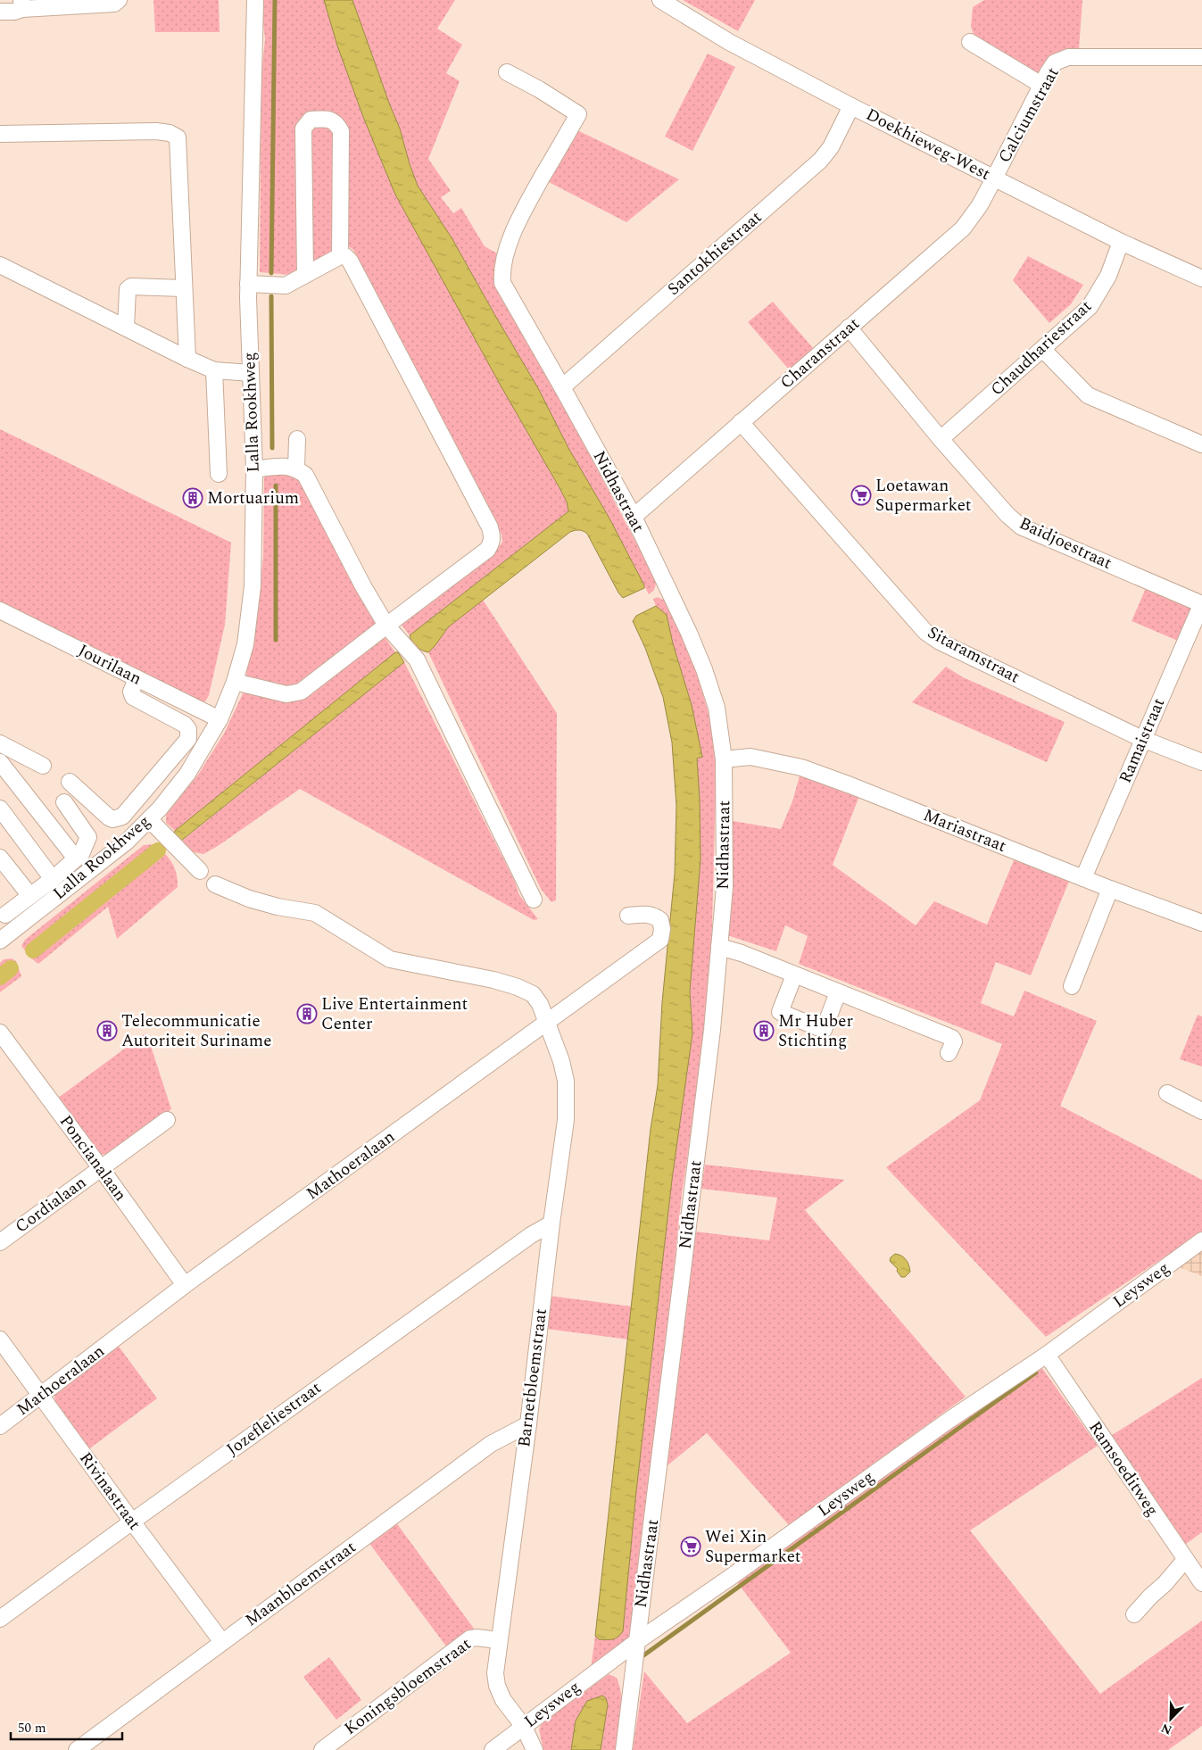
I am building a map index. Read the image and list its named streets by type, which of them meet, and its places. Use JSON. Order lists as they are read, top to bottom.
{
  "streets": {
    "street": [
      "Calciumstraat",
      "Doekhieweg-West",
      "Santokhiestraat",
      "Chaudhariestraat",
      "Charanstraat",
      "Lalla Rookhweg",
      "Nidhastraat",
      "Baidjoestraat",
      "Sitaramstraat",
      "Jourilaan",
      "Ramaistraat",
      "Mariastraat",
      "Poncianalaan",
      "Mathoeralaan",
      "Cordialaan",
      "Leysweg",
      "Barnetbloemstraat",
      "Jozefleliestraat",
      "Ramsoeditweg",
      "Rivinastraat",
      "Maanbloemstraat",
      "Koningsbloemstraat"
    ]
  },
  "crossings": [
    ["Calciumstraat", "Doekhieweg-West"],
    ["Calciumstraat", "Charanstraat"],
    ["Doekhieweg-West", "Santokhiestraat"],
    ["Doekhieweg-West", "Chaudhariestraat"],
    ["Doekhieweg-West", "Charanstraat"],
    ["Santokhiestraat", "Nidhastraat"],
    ["Chaudhariestraat", "Baidjoestraat"],
    ["Charanstraat", "Nidhastraat"],
    ["Charanstraat", "Baidjoestraat"],
    ["Charanstraat", "Sitaramstraat"],
    ["Lalla Rookhweg", "Jourilaan"],
    ["Nidhastraat", "Mariastraat"],
    ["Nidhastraat", "Leysweg"],
    ["Baidjoestraat", "Ramaistraat"],
    ["Sitaramstraat", "Ramaistraat"],
    ["Ramaistraat", "Mariastraat"],
    ["Poncianalaan", "Mathoeralaan"],
    ["Poncianalaan", "Cordialaan"],
    ["Mathoeralaan", "Barnetbloemstraat"],
    ["Mathoeralaan", "Rivinastraat"],
    ["Leysweg", "Barnetbloemstraat"],
    ["Leysweg", "Ramsoeditweg"],
    ["Barnetbloemstraat", "Jozefleliestraat"],
    ["Barnetbloemstraat", "Maanbloemstraat"],
    ["Barnetbloemstraat", "Koningsbloemstraat"],
    ["Jozefleliestraat", "Rivinastraat"],
    ["Rivinastraat", "Maanbloemstraat"]
  ],
  "places": {
    "supermarket": ["Loetawan Supermarket", "Wei Xin Supermarket"],
    "building": [
      "Mortuarium",
      "Live Entertainment Center",
      "Telecommunicatie Autoriteit Suriname",
      "Mr Huber Stichting"
    ]
  },
  "scale_bar": "50 m",
  "north": "bottom left"
}
